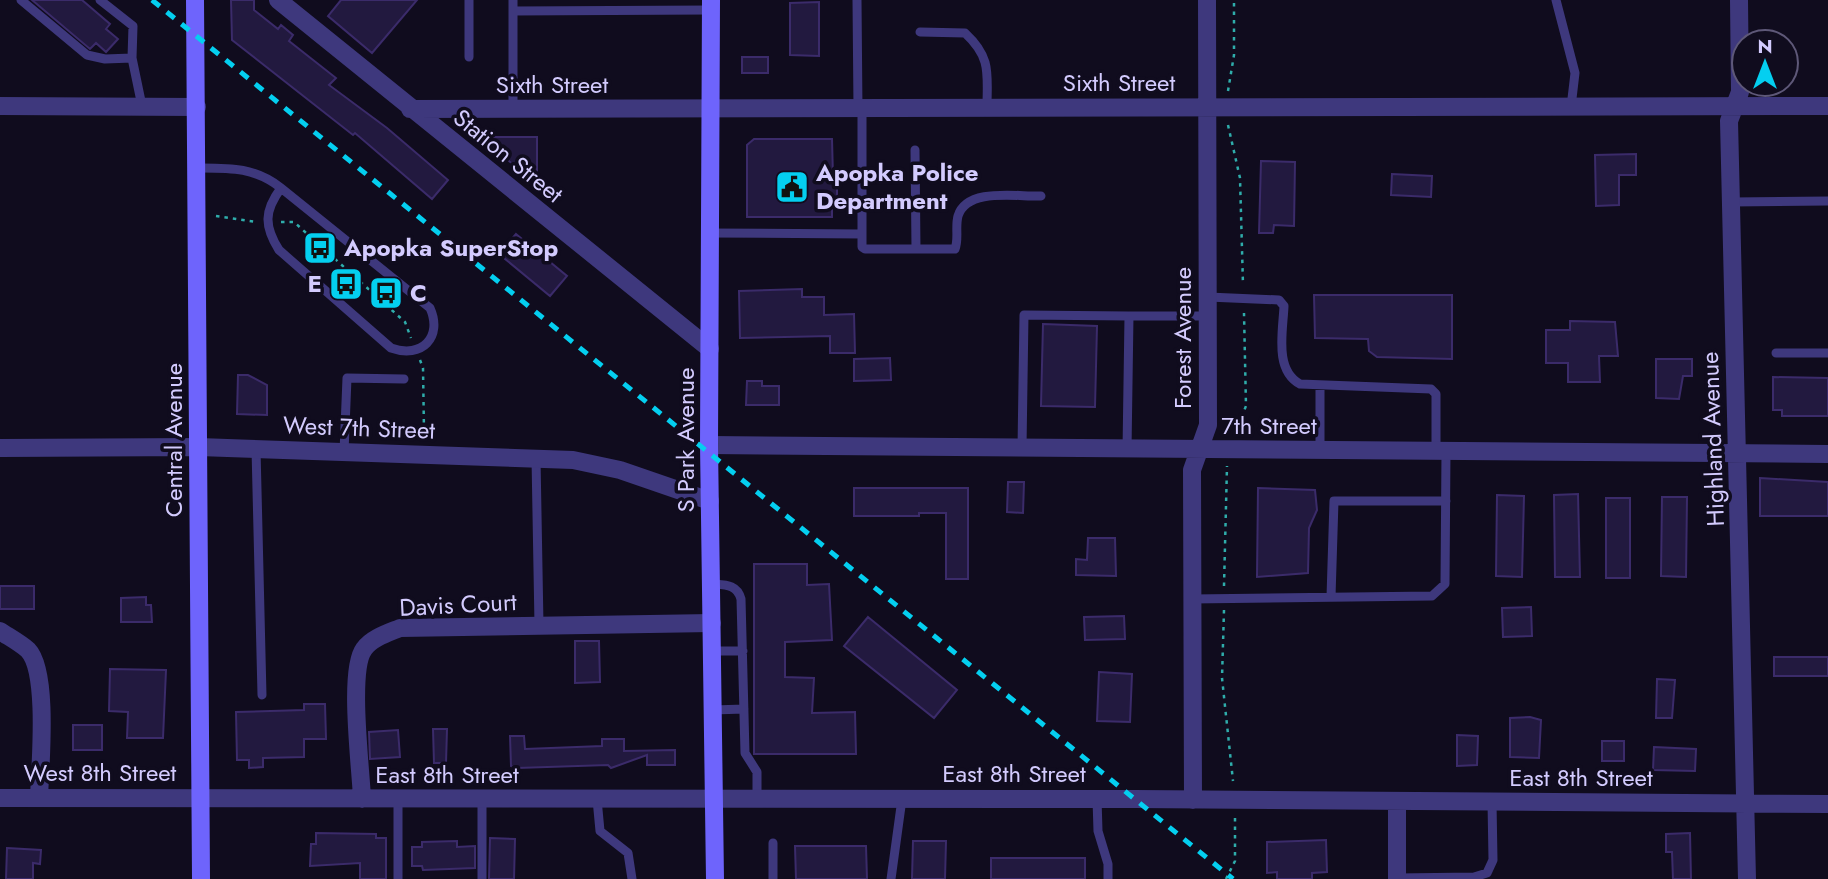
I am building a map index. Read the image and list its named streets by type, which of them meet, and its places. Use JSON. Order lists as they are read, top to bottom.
{
  "streets": {
    "main road": ["Central Avenue", "S Park Avenue"],
    "street": [
      "Sixth Street",
      "Station Street",
      "Forest Avenue",
      "7th Street",
      "West 7th Street",
      "Highland Avenue",
      "Davis Court",
      "West 8th Street",
      "East 8th Street"
    ]
  },
  "crossings": [
    ["Sixth Street", "Station Street"],
    ["Sixth Street", "Forest Avenue"],
    ["Sixth Street", "Highland Avenue"],
    ["Sixth Street", "S Park Avenue"],
    ["Station Street", "S Park Avenue"],
    ["Forest Avenue", "7th Street"],
    ["Forest Avenue", "East 8th Street"],
    ["7th Street", "Highland Avenue"],
    ["7th Street", "S Park Avenue"],
    ["West 7th Street", "Central Avenue"],
    ["West 7th Street", "S Park Avenue"],
    ["Highland Avenue", "East 8th Street"],
    ["Central Avenue", "West 8th Street"],
    ["Central Avenue", "East 8th Street"],
    ["S Park Avenue", "Davis Court"],
    ["S Park Avenue", "East 8th Street"],
    ["Davis Court", "East 8th Street"],
    ["West 8th Street", "East 8th Street"]
  ],
  "places": {
    "public building": ["Apopka Police Department"],
    "bus stop": ["Apopka SuperStop", "E", "C"]
  },
  "north": "top"
}
